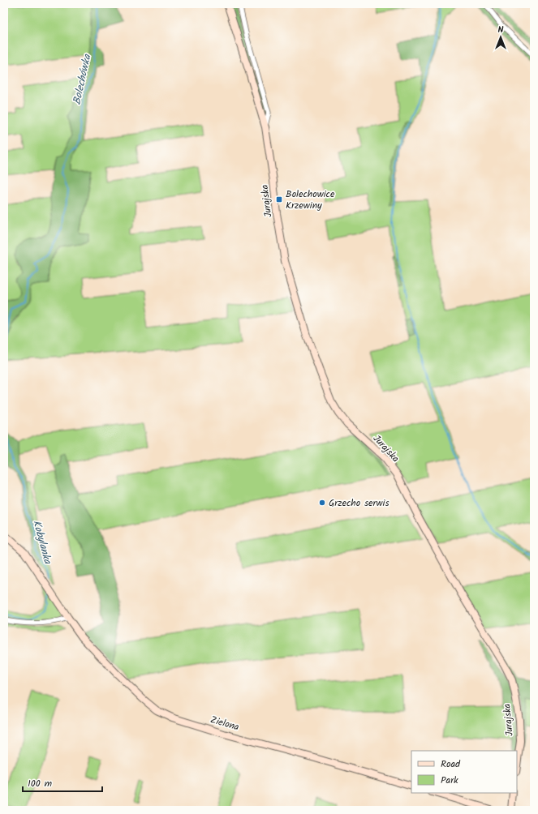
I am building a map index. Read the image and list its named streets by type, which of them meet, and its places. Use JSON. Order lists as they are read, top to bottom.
{
  "streets": {
    "street": ["Jurajska", "Zielona"]
  },
  "water": ["Bolechówka", "Kobylanka"],
  "places": {
    "transit": ["Bolechowice Krzewiny"],
    "other": ["Grzecho serwis"]
  },
  "legend": ["Road", "Park"],
  "scale_bar": "100 m",
  "north": "top"
}
